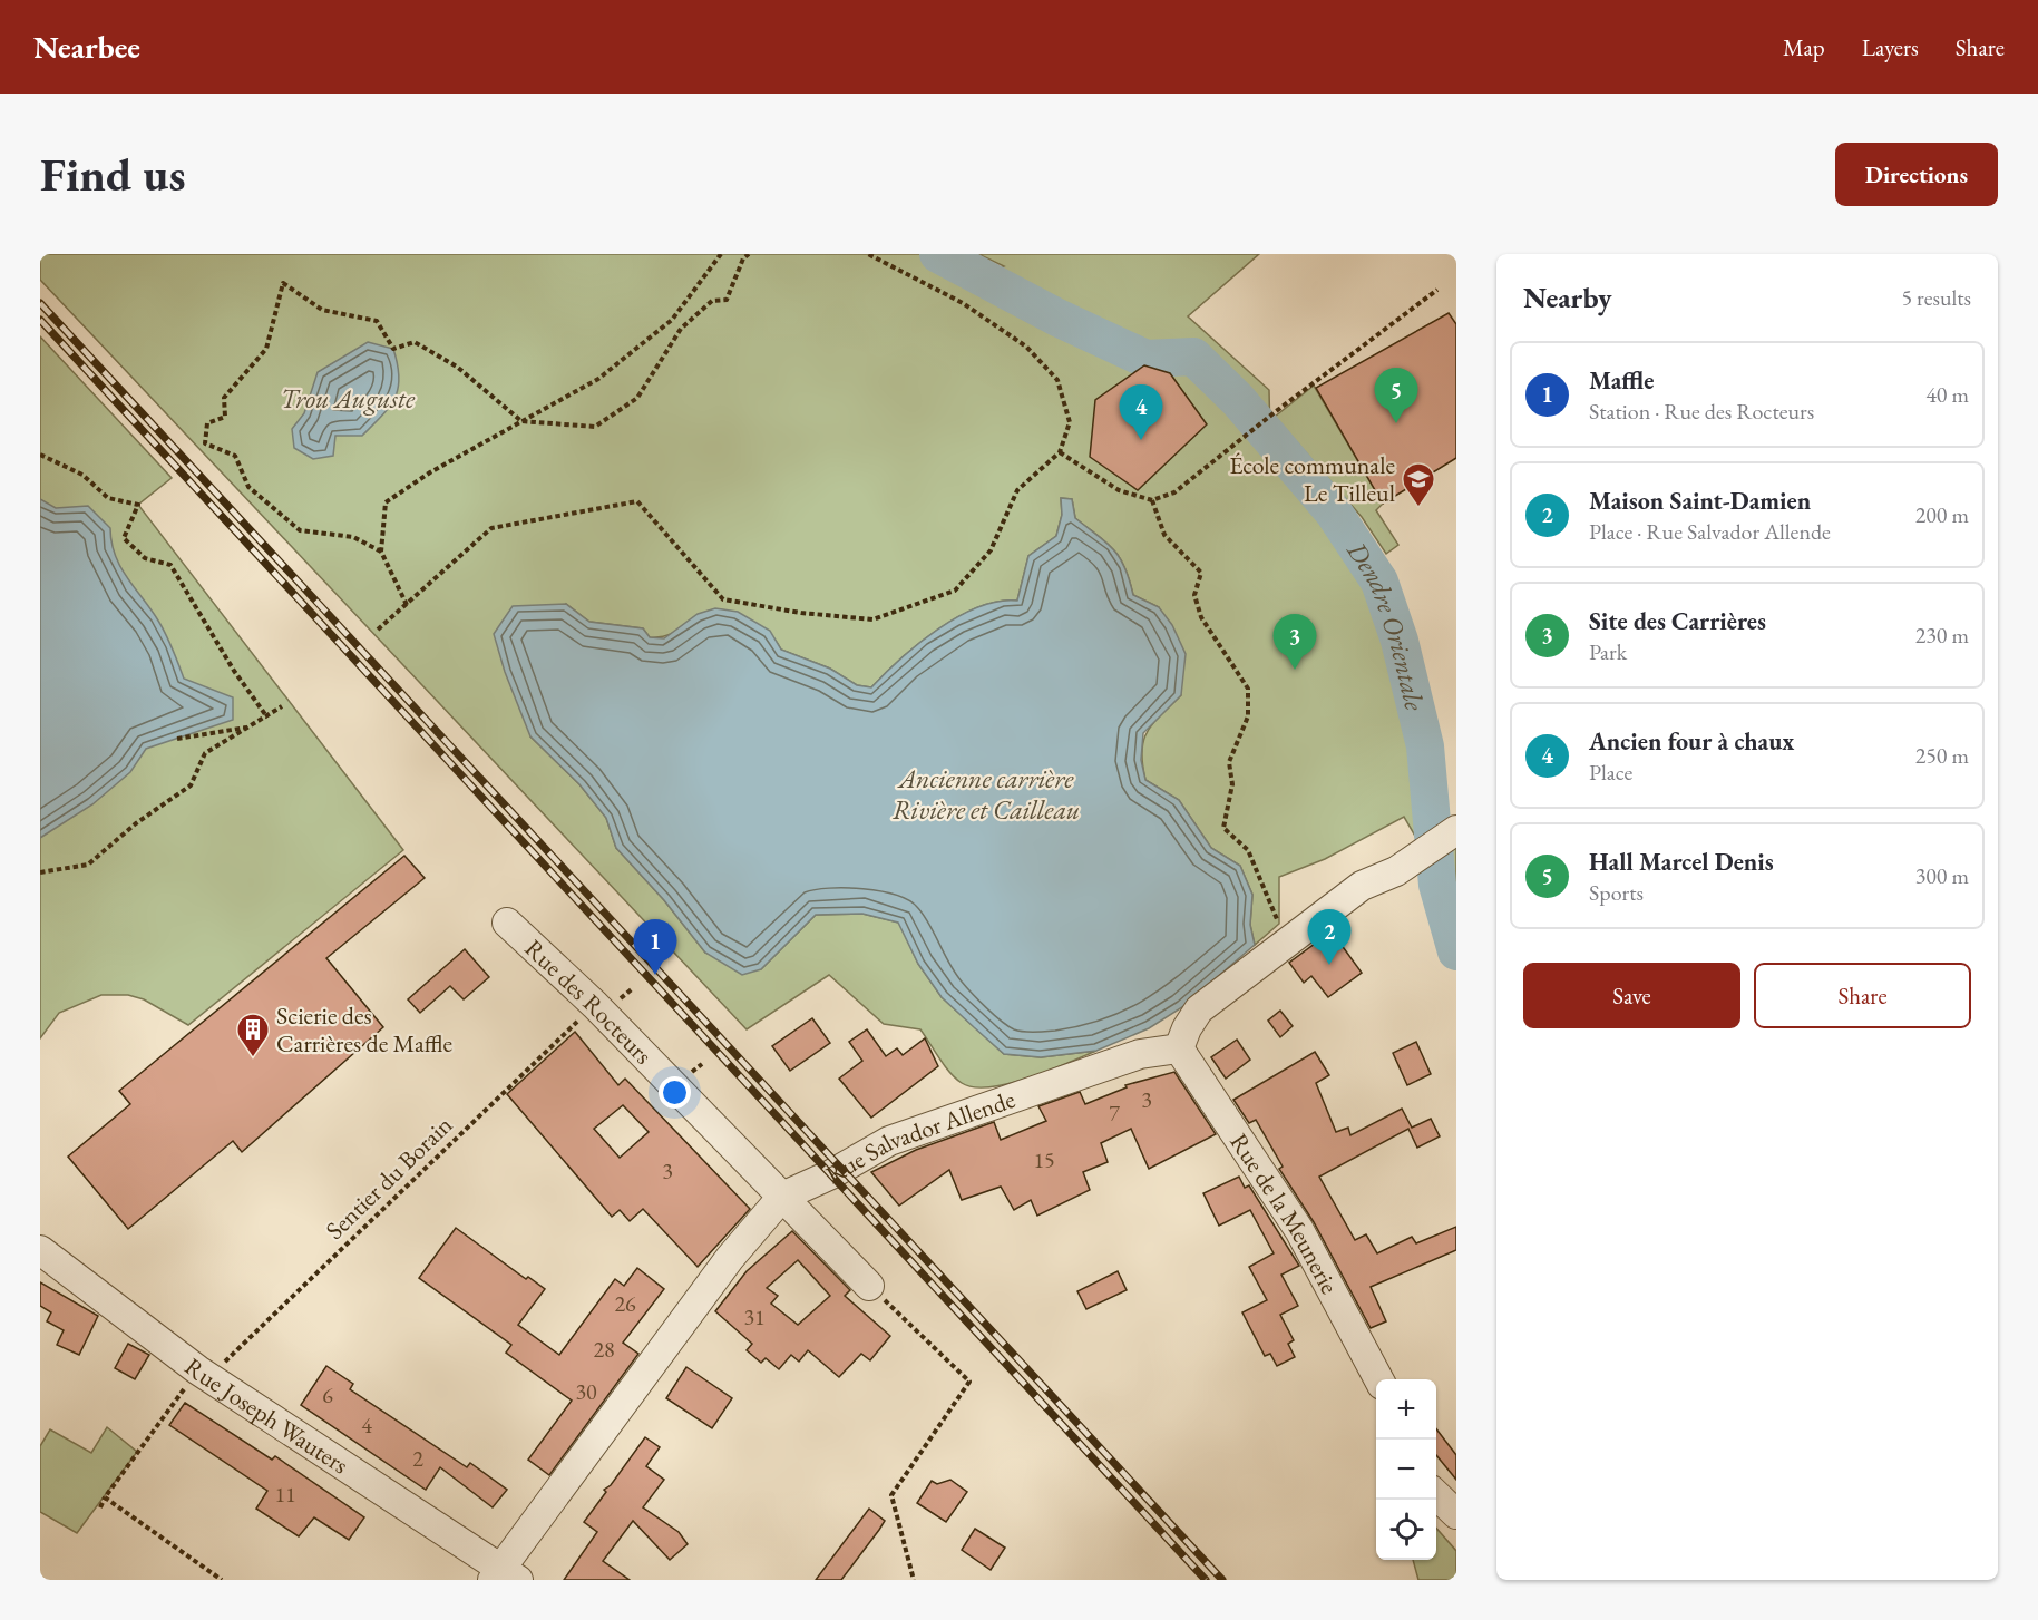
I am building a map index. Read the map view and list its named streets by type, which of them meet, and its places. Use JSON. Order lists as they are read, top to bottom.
{
  "streets": {
    "street": [
      "Rue des Rocteurs",
      "Rue Salvador Allende",
      "Rue de la Meunerie",
      "Rue Joseph Wauters"
    ],
    "path": ["Sentier du Borain"]
  },
  "crossings": [
    ["Rue des Rocteurs", "Rue Salvador Allende"],
    ["Rue des Rocteurs", "Sentier du Borain"],
    ["Rue Salvador Allende", "Rue de la Meunerie"],
    ["Rue Salvador Allende", "Rue Joseph Wauters"],
    ["Sentier du Borain", "Rue Joseph Wauters"]
  ],
  "water": ["Trou Auguste", "Dendre Orientale", "Ancienne carrière Rivière et Cailleau"],
  "places": {
    "school or university": ["École communale Le Tilleul"],
    "building": ["Scierie des Carrières de Maffle"]
  },
  "house_numbers": [
    "3",
    "7",
    "15",
    "3",
    "26",
    "31",
    "28",
    "30",
    "6",
    "4",
    "2",
    "11"
  ],
  "page": {
    "header": "Nearbee",
    "nav": ["Map", "Layers", "Share"],
    "buttons": [
      "Directions",
      ["Save", "Share"]
    ],
    "title": "Find us",
    "heading": ["Nearby", "5 results"],
    "list": [
      {
        "mark": "1",
        "name": "Maffle",
        "note": "Station · Rue des Rocteurs",
        "value": "40 m"
      },
      {
        "mark": "2",
        "name": "Maison Saint-Damien",
        "note": "Place · Rue Salvador Allende",
        "value": "200 m"
      },
      {
        "mark": "3",
        "name": "Site des Carrières",
        "note": "Park",
        "value": "230 m"
      },
      {
        "mark": "4",
        "name": "Ancien four à chaux",
        "note": "Place",
        "value": "250 m"
      },
      {
        "mark": "5",
        "name": "Hall Marcel Denis",
        "note": "Sports",
        "value": "300 m"
      }
    ],
    "pins": [
      "5",
      "4",
      "3",
      "2",
      "1"
    ],
    "map_buttons": ["+", "−"]
  }
}
